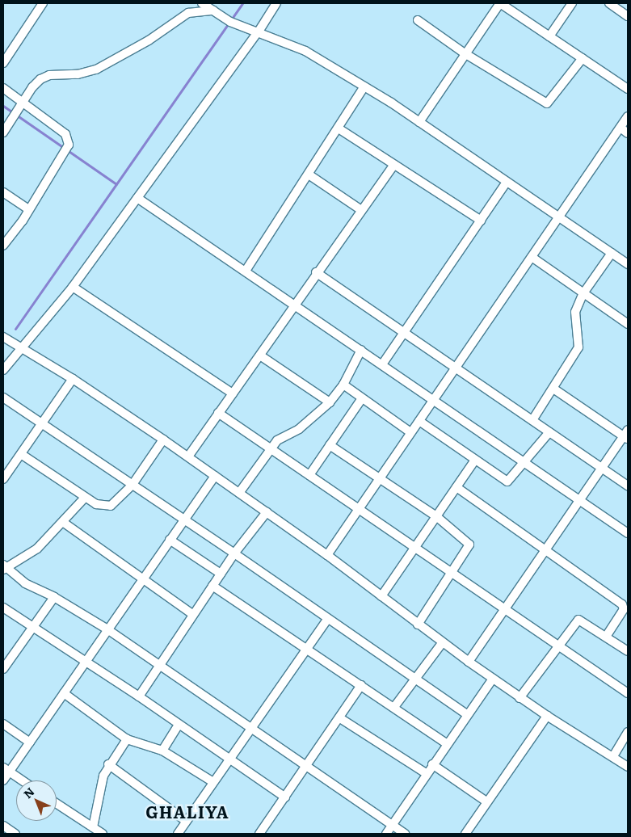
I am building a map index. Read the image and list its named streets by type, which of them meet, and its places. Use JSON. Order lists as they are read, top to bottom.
{
  "districts": ["GHALIYA"],
  "north": "top left"
}
